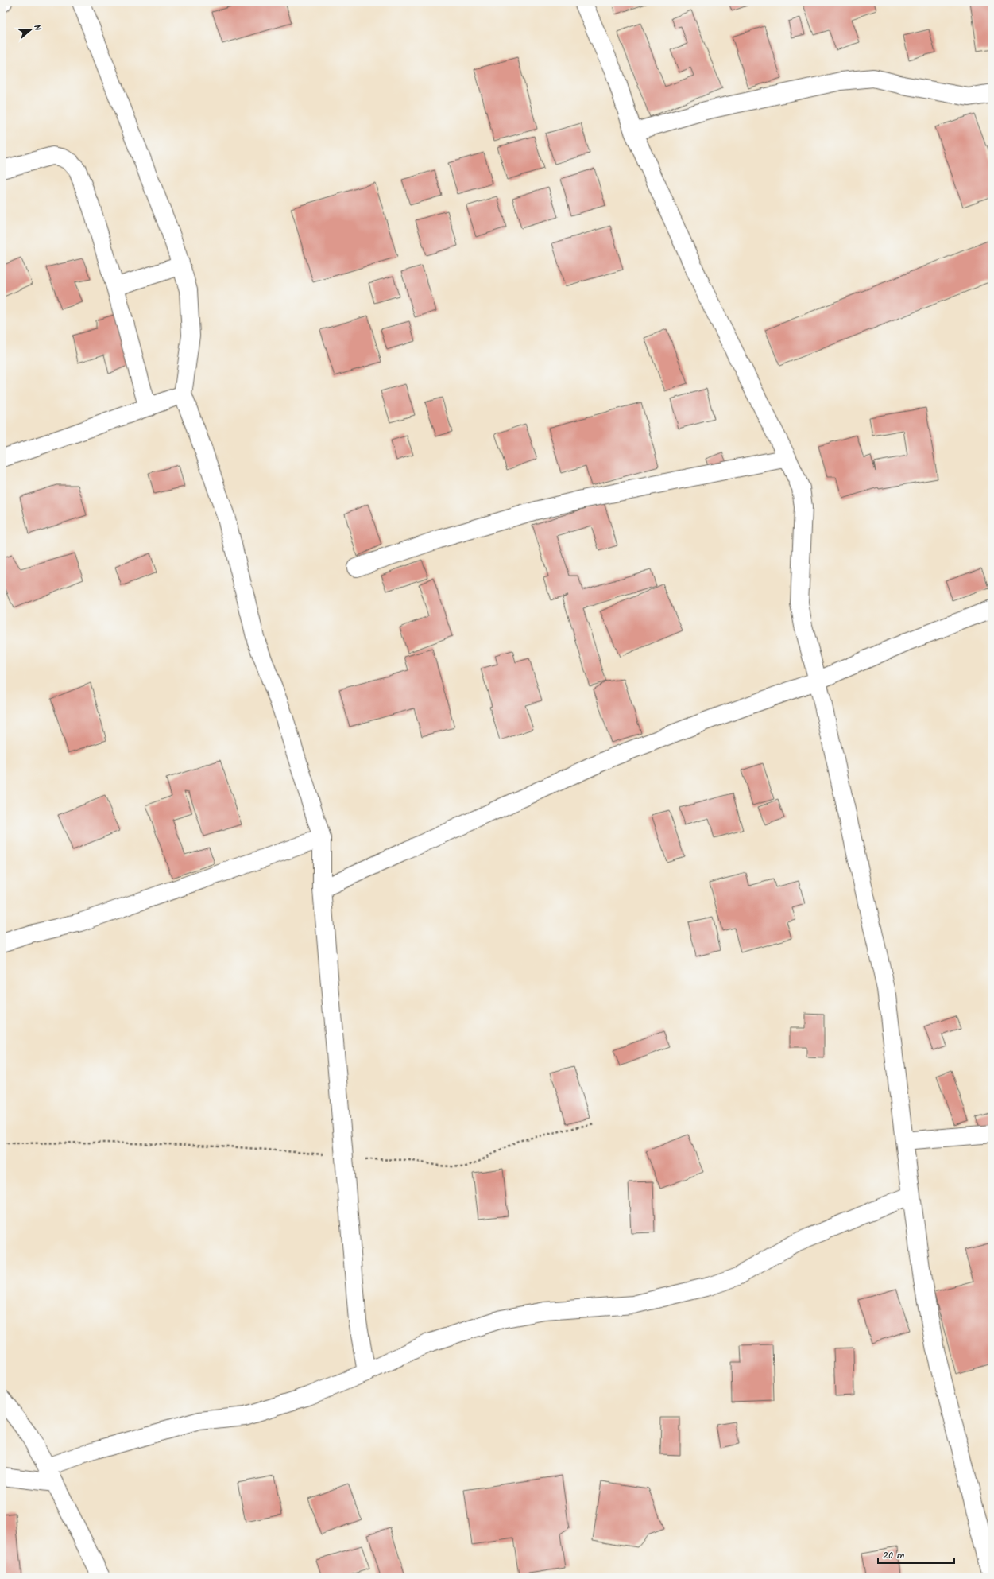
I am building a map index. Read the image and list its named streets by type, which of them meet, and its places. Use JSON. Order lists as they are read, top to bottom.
{
  "scale_bar": "20 m",
  "north": "right"
}
